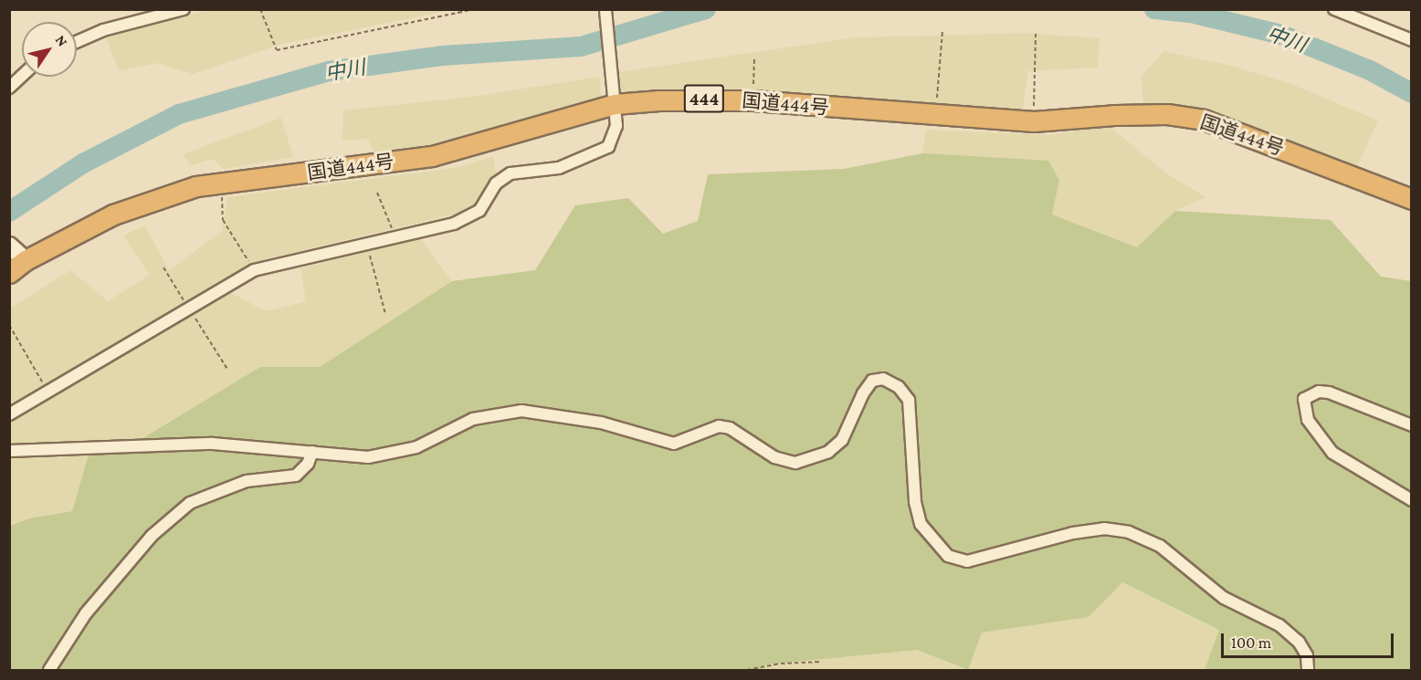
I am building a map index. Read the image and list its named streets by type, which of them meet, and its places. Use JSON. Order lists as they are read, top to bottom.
{
  "streets": {
    "highway": ["444", "国道444号"]
  },
  "water": ["中川"],
  "scale_bar": "100 m",
  "north": "top right"
}
